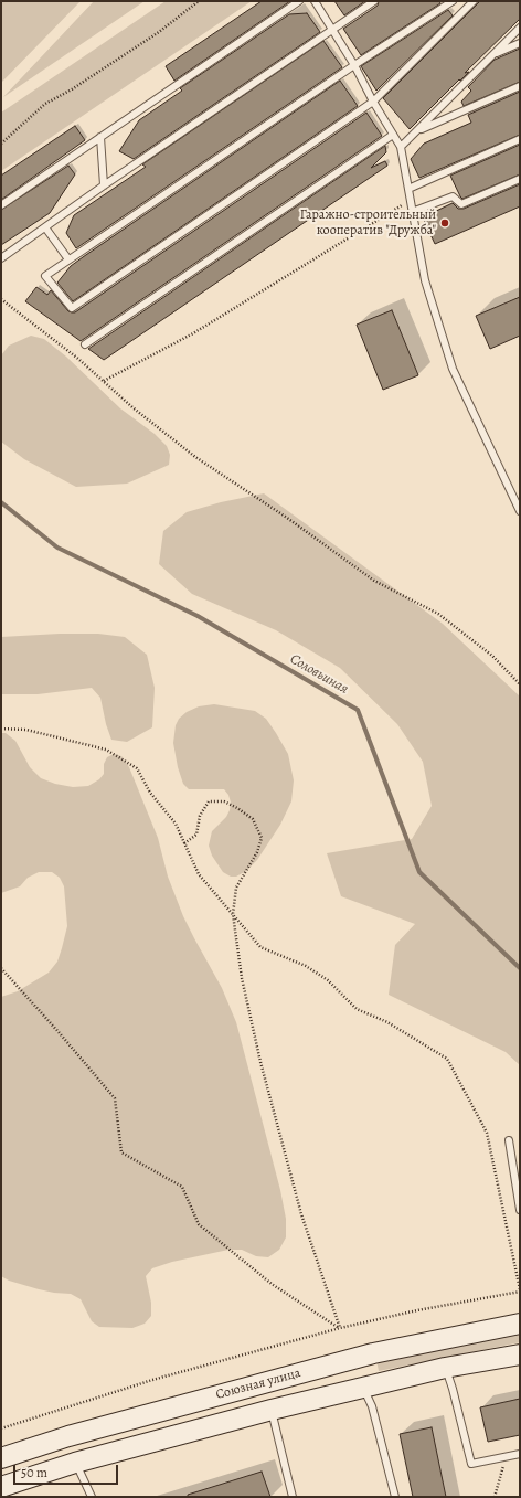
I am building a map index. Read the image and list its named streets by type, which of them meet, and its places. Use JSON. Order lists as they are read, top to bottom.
{
  "streets": {
    "main road": ["Союзная улица"]
  },
  "water": ["Соловьиная"],
  "places": ["Гаражно-строительный кооператив \"Дружба\""],
  "scale_bar": "50 m"
}
